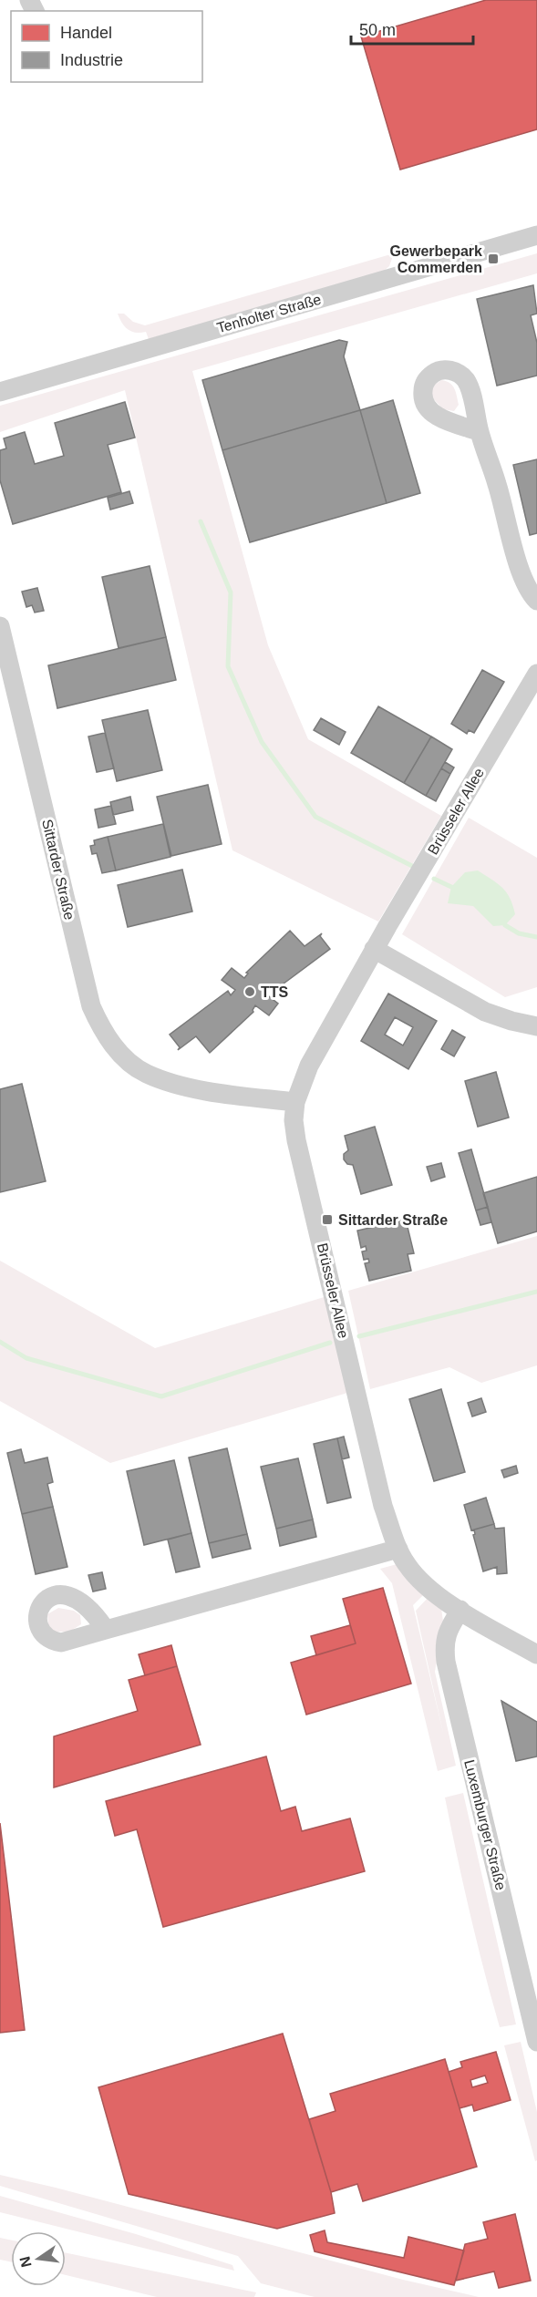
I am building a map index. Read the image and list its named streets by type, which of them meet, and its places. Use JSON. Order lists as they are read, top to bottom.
{
  "streets": {
    "street": [
      "Tenholter Straße",
      "Brüsseler Allee",
      "Sittarder Straße",
      "Luxemburger Straße"
    ]
  },
  "crossings": [
    ["Brüsseler Allee", "Sittarder Straße"],
    ["Brüsseler Allee", "Luxemburger Straße"]
  ],
  "places": {
    "transit": ["Gewerbepark Commerden", "Sittarder Straße"],
    "other": ["TTS"]
  },
  "legend": ["Handel", "Industrie"],
  "scale_bar": "50 m",
  "north": "left"
}
